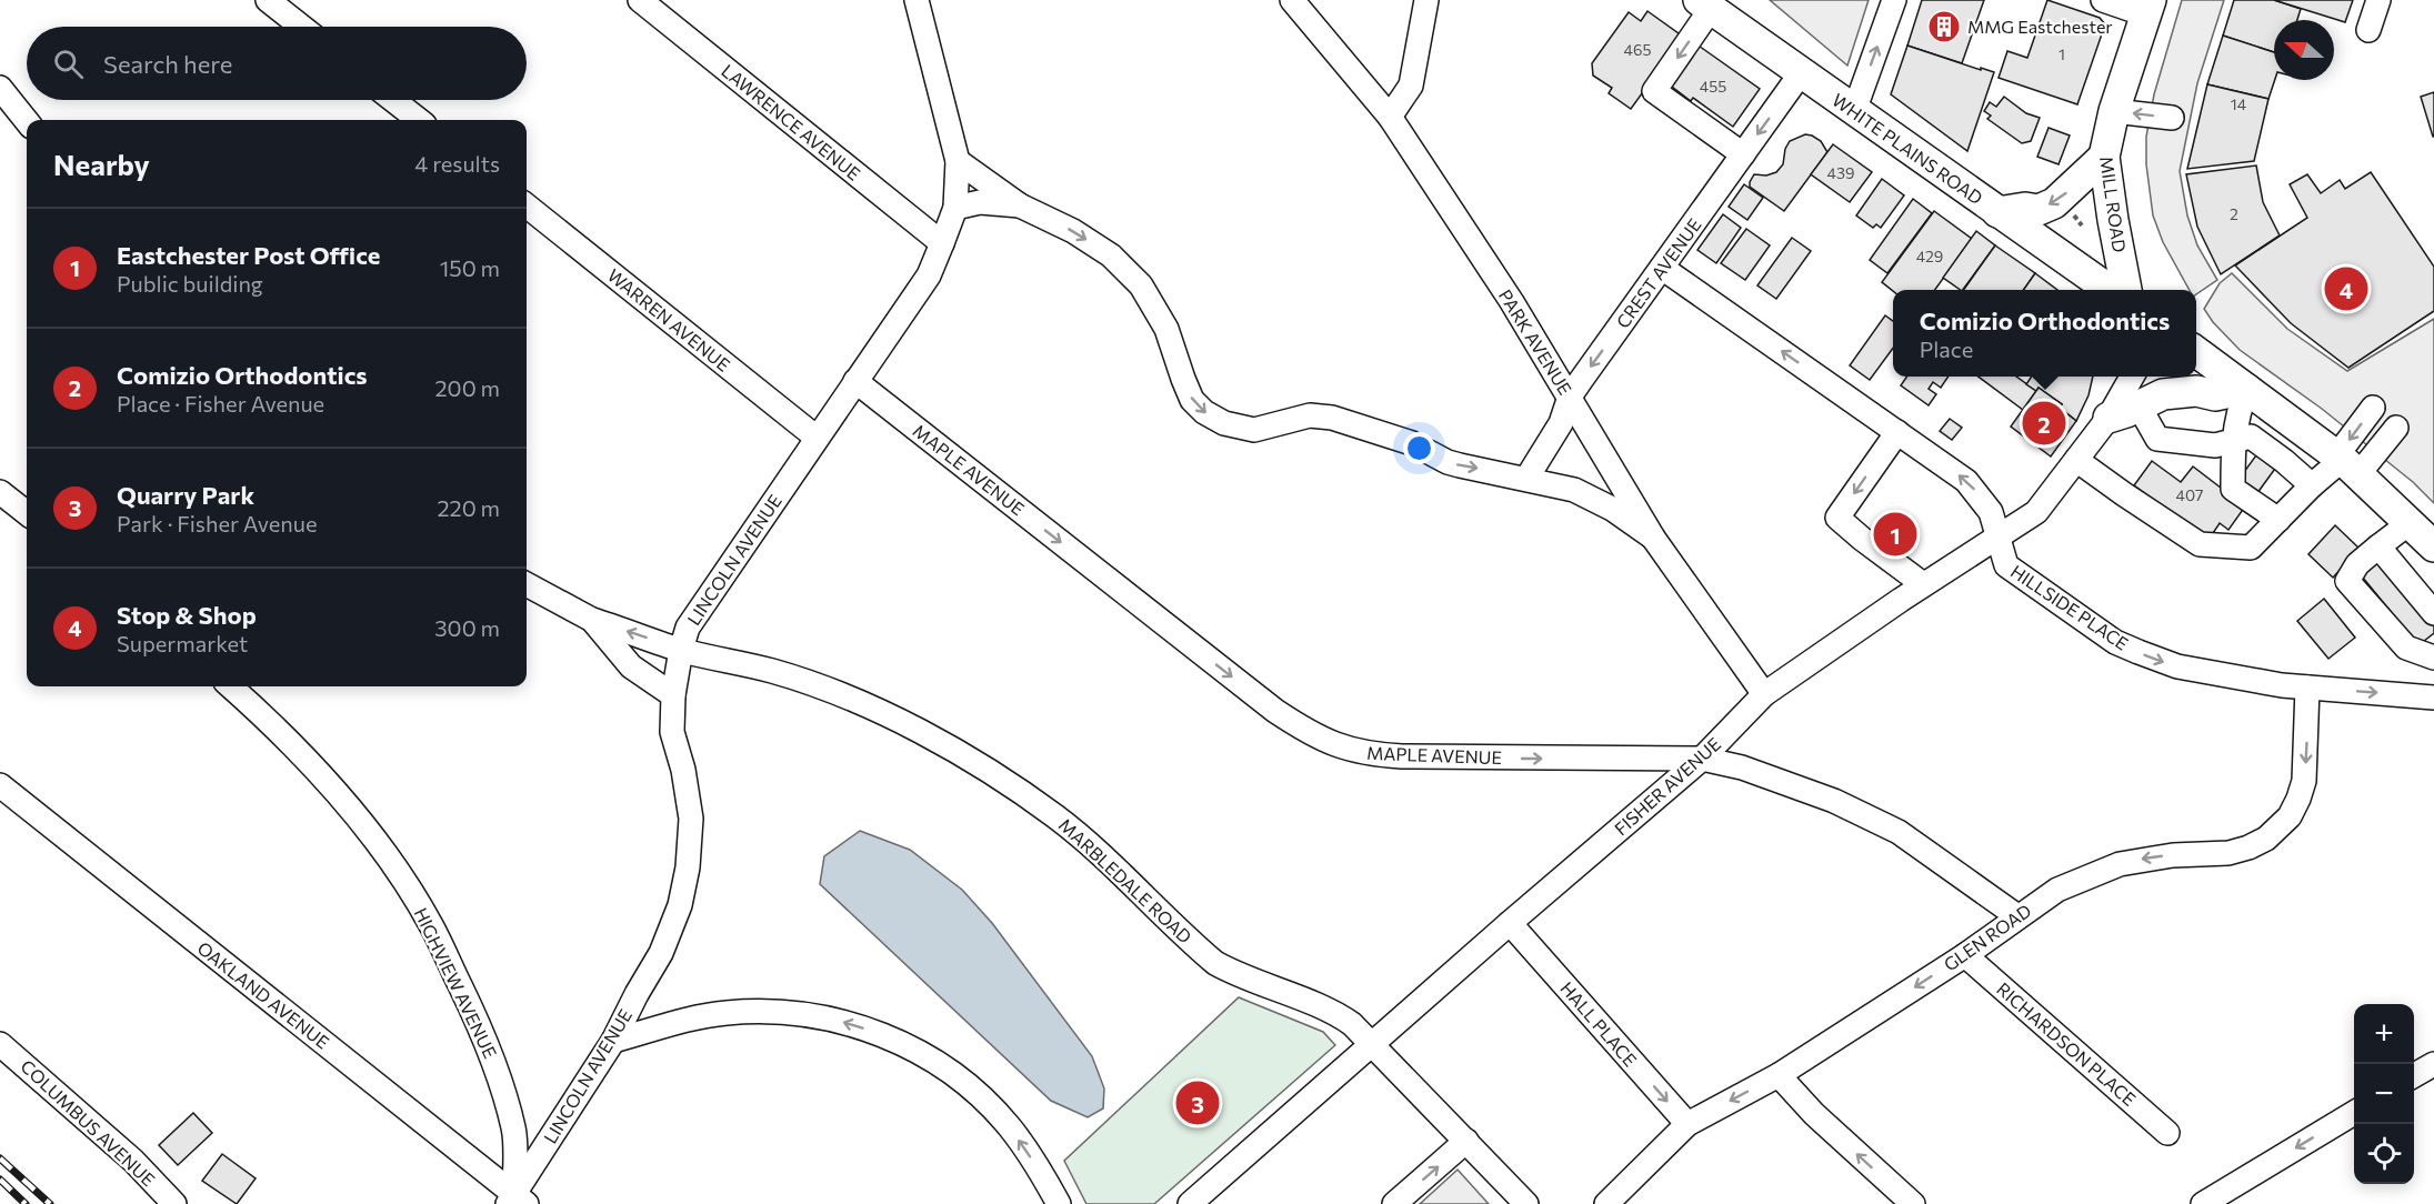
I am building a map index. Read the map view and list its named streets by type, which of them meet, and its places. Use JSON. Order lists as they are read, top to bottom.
{
  "streets": {
    "main road": ["WHITE PLAINS ROAD", "MILL ROAD"],
    "street": [
      "LAWRENCE AVENUE",
      "CREST AVENUE",
      "WARREN AVENUE",
      "PARK AVENUE",
      "MAPLE AVENUE",
      "LINCOLN AVENUE",
      "HILLSIDE PLACE",
      "FISHER AVENUE",
      "MARBLEDALE ROAD",
      "GLEN ROAD",
      "HIGHVIEW AVENUE",
      "OAKLAND AVENUE",
      "HALL PLACE",
      "RICHARDSON PLACE",
      "COLUMBUS AVENUE"
    ]
  },
  "crossings": [
    ["LAWRENCE AVENUE", "LINCOLN AVENUE"],
    ["WHITE PLAINS ROAD", "CREST AVENUE"],
    ["CREST AVENUE", "PARK AVENUE"],
    ["CREST AVENUE", "HILLSIDE PLACE"],
    ["WARREN AVENUE", "LINCOLN AVENUE"],
    ["PARK AVENUE", "FISHER AVENUE"],
    ["MAPLE AVENUE", "LINCOLN AVENUE"],
    ["MAPLE AVENUE", "FISHER AVENUE"],
    ["MAPLE AVENUE", "GLEN ROAD"],
    ["LINCOLN AVENUE", "MARBLEDALE ROAD"],
    ["LINCOLN AVENUE", "HIGHVIEW AVENUE"],
    ["LINCOLN AVENUE", "OAKLAND AVENUE"],
    ["HILLSIDE PLACE", "FISHER AVENUE"],
    ["HILLSIDE PLACE", "GLEN ROAD"],
    ["FISHER AVENUE", "MARBLEDALE ROAD"],
    ["FISHER AVENUE", "HALL PLACE"],
    ["GLEN ROAD", "HALL PLACE"],
    ["GLEN ROAD", "RICHARDSON PLACE"],
    ["HIGHVIEW AVENUE", "OAKLAND AVENUE"]
  ],
  "one_way": [
    "CREST AVENUE",
    "MAPLE AVENUE",
    "GLEN ROAD",
    "HALL PLACE"
  ],
  "places": {
    "building": ["MMG Eastchester"]
  },
  "house_numbers": [
    "465",
    "1",
    "455",
    "14",
    "439",
    "2",
    "429",
    "407"
  ],
  "north": "left",
  "page": {
    "search": "Search here",
    "heading": ["Nearby", "4 results"],
    "list": [
      {
        "mark": "1",
        "name": "Eastchester Post Office",
        "note": "Public building",
        "value": "150 m"
      },
      {
        "mark": "2",
        "name": "Comizio Orthodontics",
        "note": "Place · Fisher Avenue",
        "value": "200 m"
      },
      {
        "mark": "3",
        "name": "Quarry Park",
        "note": "Park · Fisher Avenue",
        "value": "220 m"
      },
      {
        "mark": "4",
        "name": "Stop & Shop",
        "note": "Supermarket",
        "value": "300 m"
      }
    ],
    "pins": [
      "4",
      "2",
      "1",
      "3"
    ],
    "popup": ["Comizio Orthodontics", "Place"],
    "map_buttons": ["+", "−"]
  }
}
